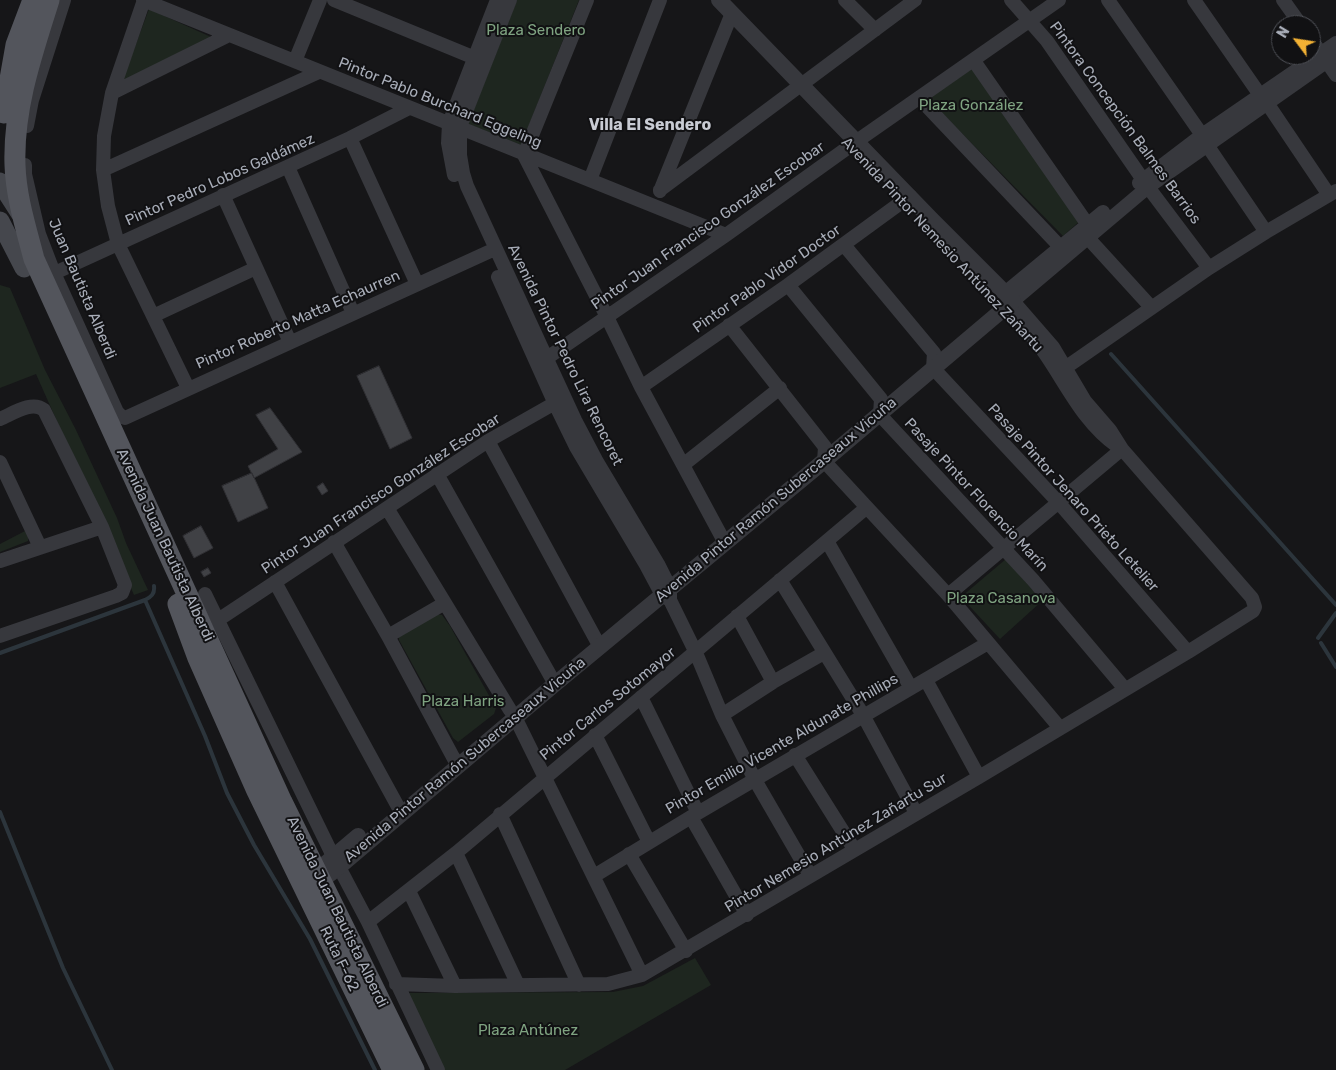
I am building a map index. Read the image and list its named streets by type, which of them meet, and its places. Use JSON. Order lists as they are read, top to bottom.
{
  "streets": {
    "main road": ["Avenida Juan Bautista Alberdi", "Ruta F-62"],
    "street": [
      "Pintor Pablo Burchard Eggeling",
      "Pintora Concepción Balmes Barrios",
      "Pintor Pedro Lobos Galdámez",
      "Pintor Juan Francisco González Escobar",
      "Avenida Pintor Nemesio Antúnez Zañartu",
      "Pintor Pablo Vidor Doctor",
      "Juan Bautista Alberdi",
      "Pintor Roberto Matta Echaurren",
      "Avenida Pintor Pedro Lira Rencoret",
      "Pasaje Pintor Florencio Marín",
      "Pasaje Pintor Jenaro Prieto Letelier",
      "Avenida Pintor Ramón Subercaseaux Vicuña",
      "Pintor Carlos Sotomayor",
      "Pintor Emilio Vicente Aldunate Phillips",
      "Pintor Nemesio Antúnez Zañartu Sur"
    ]
  },
  "crossings": [
    ["Pintor Pablo Burchard Eggeling", "Pintor Pedro Lobos Galdámez"],
    ["Pintor Pablo Burchard Eggeling", "Pintor Juan Francisco González Escobar"],
    ["Pintor Pablo Burchard Eggeling", "Avenida Pintor Pedro Lira Rencoret"],
    ["Pintora Concepción Balmes Barrios", "Pintor Juan Francisco González Escobar"],
    ["Pintora Concepción Balmes Barrios", "Avenida Pintor Ramón Subercaseaux Vicuña"],
    ["Pintor Pedro Lobos Galdámez", "Juan Bautista Alberdi"],
    ["Pintor Pedro Lobos Galdámez", "Avenida Juan Bautista Alberdi"],
    ["Pintor Juan Francisco González Escobar", "Avenida Pintor Nemesio Antúnez Zañartu"],
    ["Pintor Juan Francisco González Escobar", "Avenida Pintor Pedro Lira Rencoret"],
    ["Pintor Juan Francisco González Escobar", "Avenida Juan Bautista Alberdi"],
    ["Avenida Pintor Nemesio Antúnez Zañartu", "Pintor Pablo Vidor Doctor"],
    ["Avenida Pintor Nemesio Antúnez Zañartu", "Avenida Pintor Ramón Subercaseaux Vicuña"],
    ["Avenida Pintor Nemesio Antúnez Zañartu", "Pintor Nemesio Antúnez Zañartu Sur"],
    ["Pintor Pablo Vidor Doctor", "Pasaje Pintor Florencio Marín"],
    ["Pintor Pablo Vidor Doctor", "Pasaje Pintor Jenaro Prieto Letelier"],
    ["Juan Bautista Alberdi", "Pintor Roberto Matta Echaurren"],
    ["Juan Bautista Alberdi", "Avenida Juan Bautista Alberdi"],
    ["Pintor Roberto Matta Echaurren", "Avenida Pintor Pedro Lira Rencoret"],
    ["Avenida Pintor Pedro Lira Rencoret", "Avenida Pintor Ramón Subercaseaux Vicuña"],
    ["Avenida Pintor Pedro Lira Rencoret", "Pintor Carlos Sotomayor"],
    ["Avenida Pintor Pedro Lira Rencoret", "Pintor Emilio Vicente Aldunate Phillips"],
    ["Avenida Pintor Pedro Lira Rencoret", "Pintor Nemesio Antúnez Zañartu Sur"],
    ["Pasaje Pintor Florencio Marín", "Avenida Pintor Ramón Subercaseaux Vicuña"],
    ["Pasaje Pintor Florencio Marín", "Pintor Nemesio Antúnez Zañartu Sur"],
    ["Pasaje Pintor Jenaro Prieto Letelier", "Avenida Pintor Ramón Subercaseaux Vicuña"],
    ["Pasaje Pintor Jenaro Prieto Letelier", "Pintor Nemesio Antúnez Zañartu Sur"],
    ["Avenida Pintor Ramón Subercaseaux Vicuña", "Avenida Juan Bautista Alberdi"],
    ["Avenida Pintor Ramón Subercaseaux Vicuña", "Ruta F-62"],
    ["Avenida Juan Bautista Alberdi", "Pintor Carlos Sotomayor"],
    ["Avenida Juan Bautista Alberdi", "Pintor Nemesio Antúnez Zañartu Sur"],
    ["Avenida Juan Bautista Alberdi", "Ruta F-62"]
  ],
  "districts": ["Villa El Sendero"],
  "parks": [
    "Plaza Sendero",
    "Plaza González",
    "Plaza Casanova",
    "Plaza Harris",
    "Plaza Antúnez"
  ],
  "north": "top left"
}
